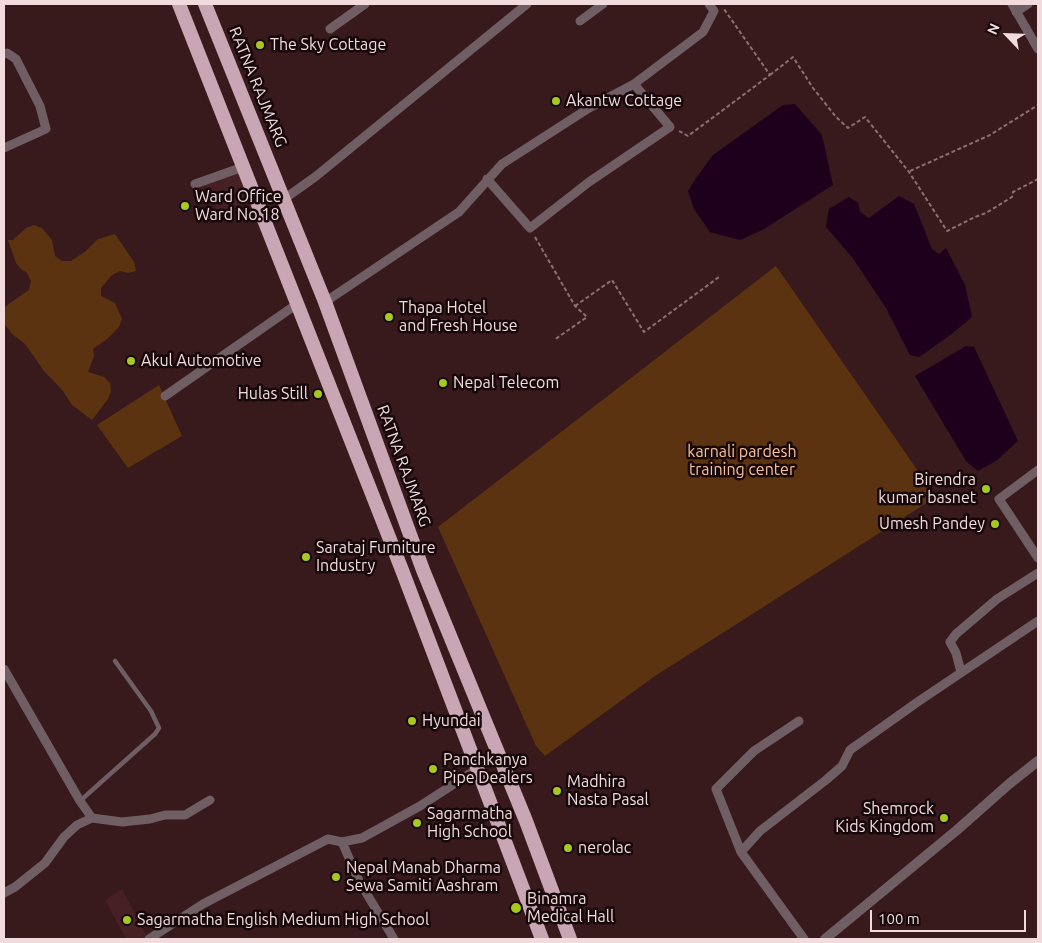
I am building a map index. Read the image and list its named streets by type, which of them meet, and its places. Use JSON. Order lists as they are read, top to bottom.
{
  "streets": {
    "highway": ["RATNA RAJMARG"]
  },
  "parks": ["karnali pardesh training center"],
  "places": [
    "The Sky Cottage",
    "Akantw Cottage",
    "Ward Office Ward No.18",
    "Thapa Hotel and Fresh House",
    "Akul Automotive",
    "Nepal Telecom",
    "Hulas Still",
    "Birendra kumar basnet",
    "Umesh Pandey",
    "Sarataj Furniture Industry",
    "Hyundai",
    "Panchkanya Pipe Dealers",
    "Madhira Nasta Pasal",
    "Shemrock Kids Kingdom",
    "Sagarmatha High School",
    "nerolac",
    "Nepal Manab Dharma Sewa Samiti Aashram",
    "Binamra Medical Hall",
    "Sagarmatha English Medium High School"
  ],
  "scale_bar": "100 m",
  "north": "top left"
}
